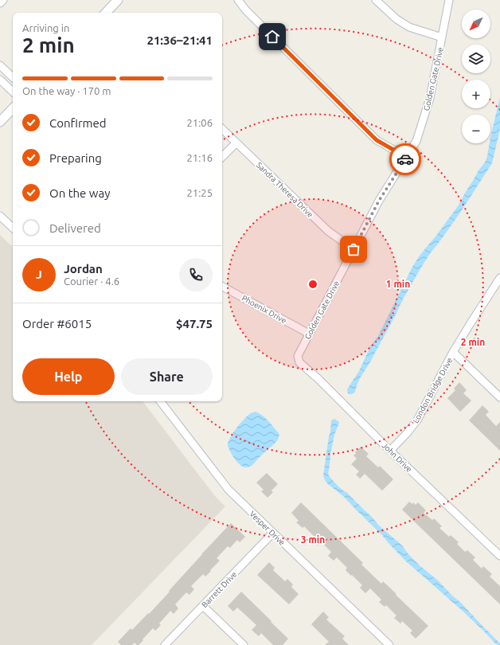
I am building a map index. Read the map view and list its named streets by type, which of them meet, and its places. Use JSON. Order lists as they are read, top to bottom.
{
  "streets": {
    "street": [
      "Golden Gate Drive",
      "Sandra Theresa Drive",
      "Phoenix Drive",
      "London Bridge Drive",
      "John Drive",
      "Vesper Drive",
      "Barrett Drive"
    ]
  },
  "crossings": [
    ["Golden Gate Drive", "Sandra Theresa Drive"],
    ["Golden Gate Drive", "Phoenix Drive"],
    ["Golden Gate Drive", "John Drive"],
    ["London Bridge Drive", "John Drive"],
    ["Vesper Drive", "Barrett Drive"]
  ],
  "north": "bottom left",
  "page": {
    "map_buttons": ["+", "−"],
    "heading": ["2 min", "Arriving in", "21:36–21:41"],
    "panel": [
      "Jordan",
      "Courier · 4.6",
      "Order #6015",
      "$47.75"
    ],
    "bar": "On the way · 170 m",
    "list": [
      ["Confirmed", "21:06"],
      ["Preparing", "21:16"],
      ["On the way", "21:25"],
      "Delivered"
    ],
    "round": "J",
    "buttons": ["Help", "Share"]
  },
  "rings": ["1 min", "2 min", "3 min"]
}
